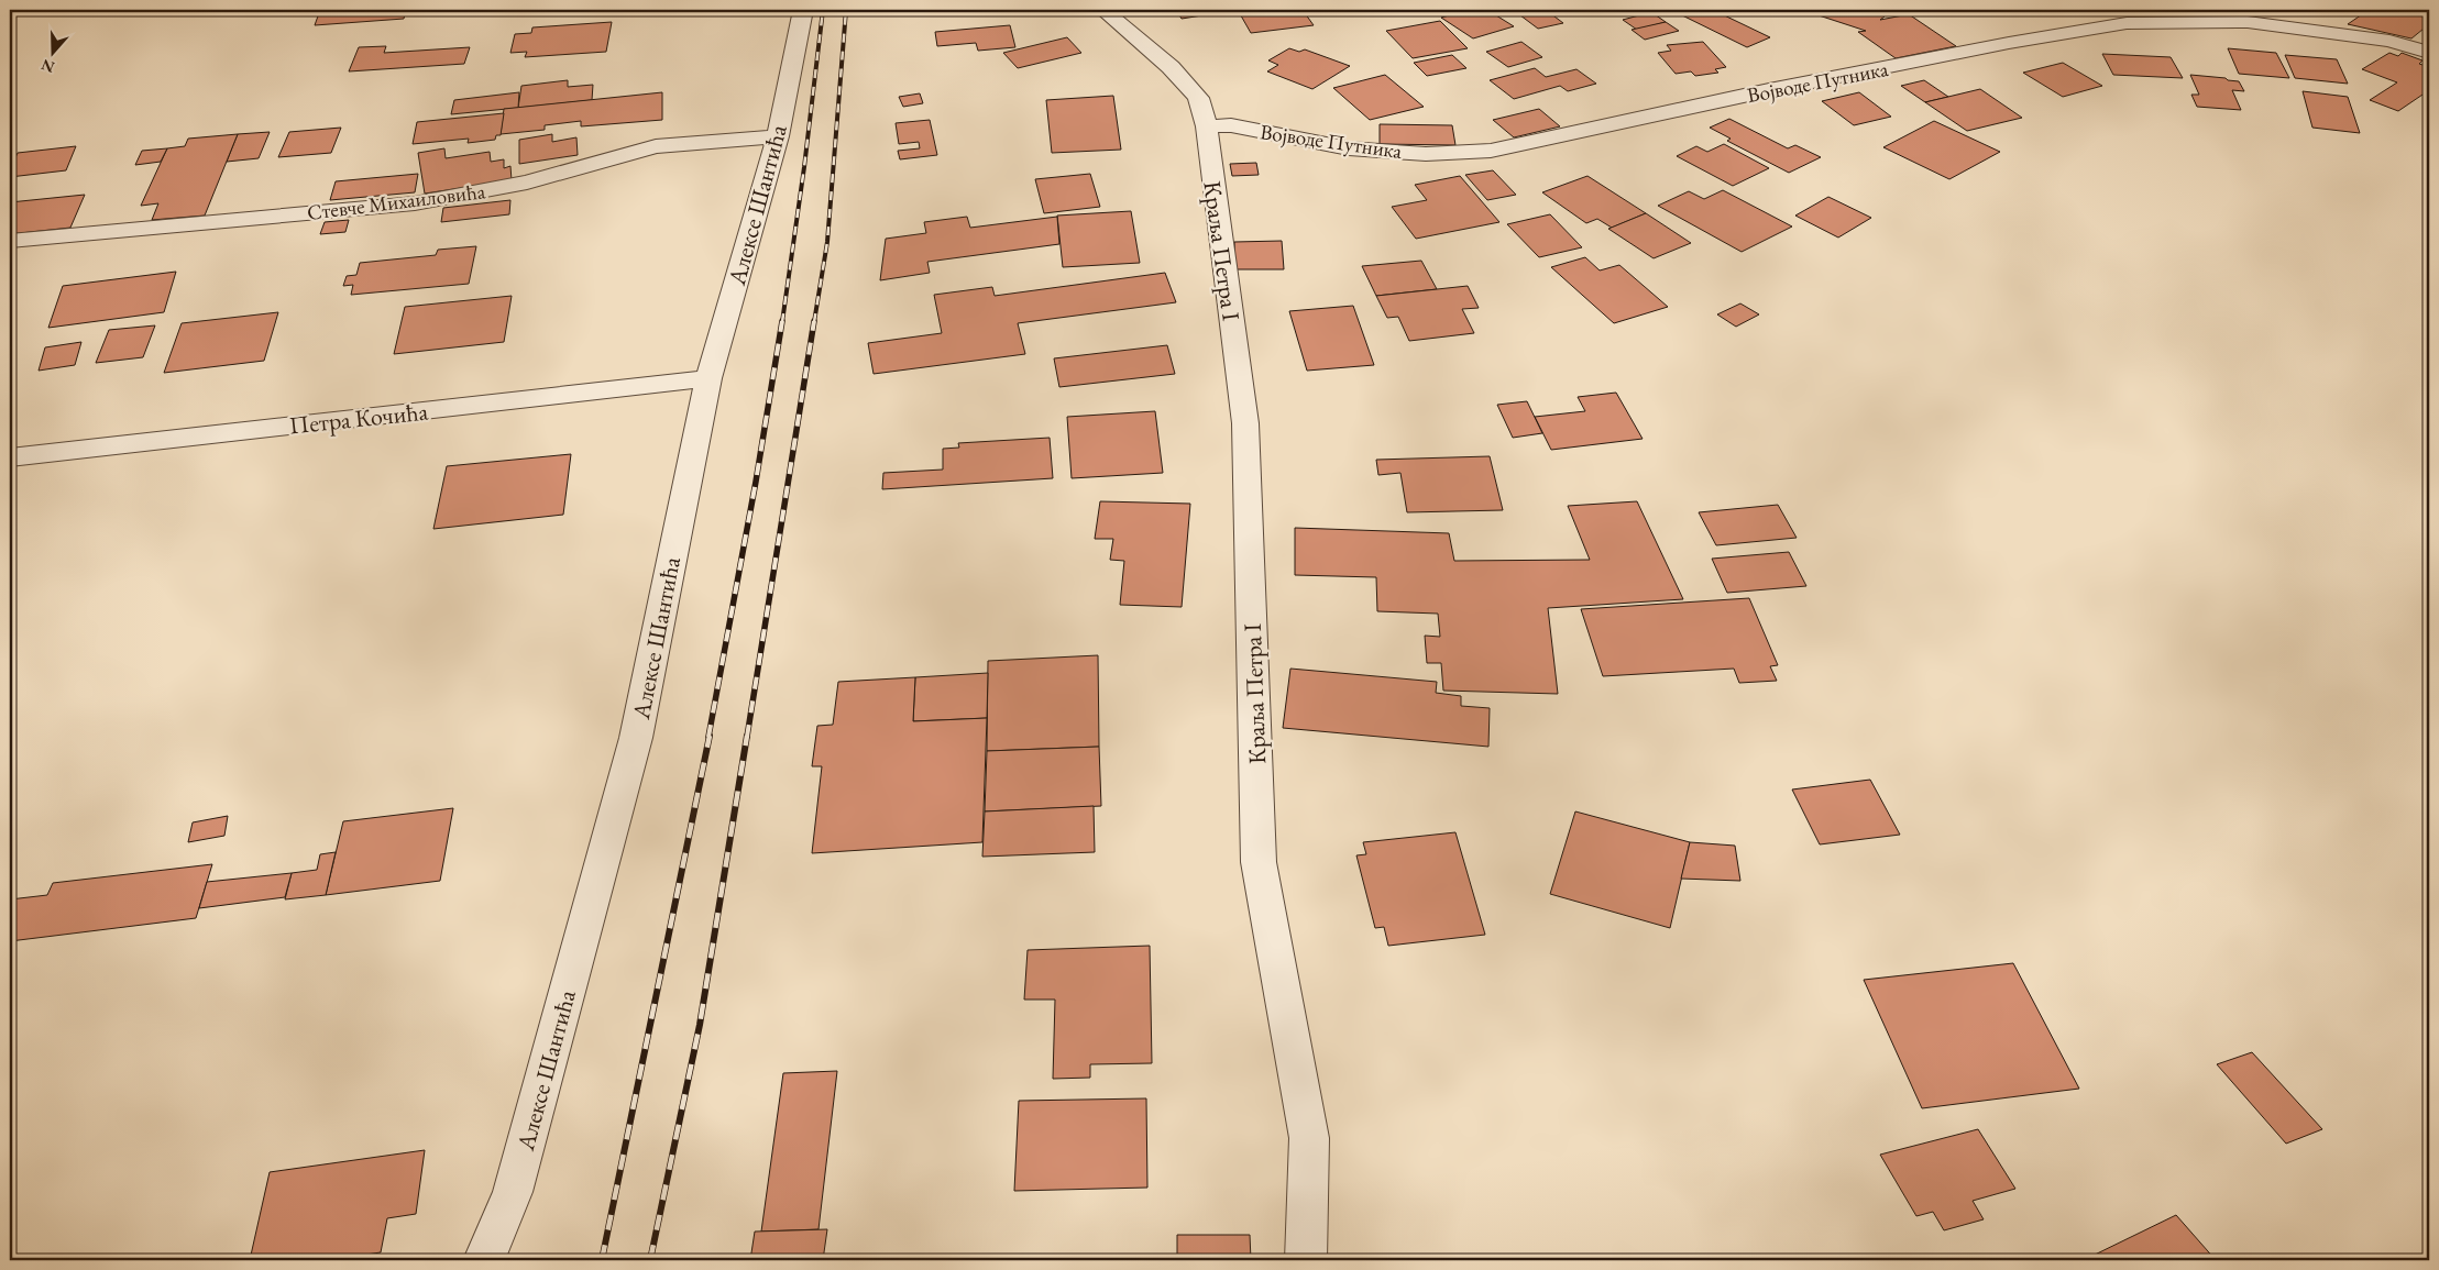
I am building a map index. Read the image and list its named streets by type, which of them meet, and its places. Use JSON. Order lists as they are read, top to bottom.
{
  "streets": {
    "street": [
      "Војводе Путника",
      "Стевче Михаиловића",
      "Алексе Шантића",
      "Краља Петра I",
      "Петра Кочића"
    ]
  },
  "crossings": [
    ["Војводе Путника", "Краља Петра I"],
    ["Стевче Михаиловића", "Алексе Шантића"],
    ["Алексе Шантића", "Петра Кочића"]
  ],
  "north": "bottom"
}
